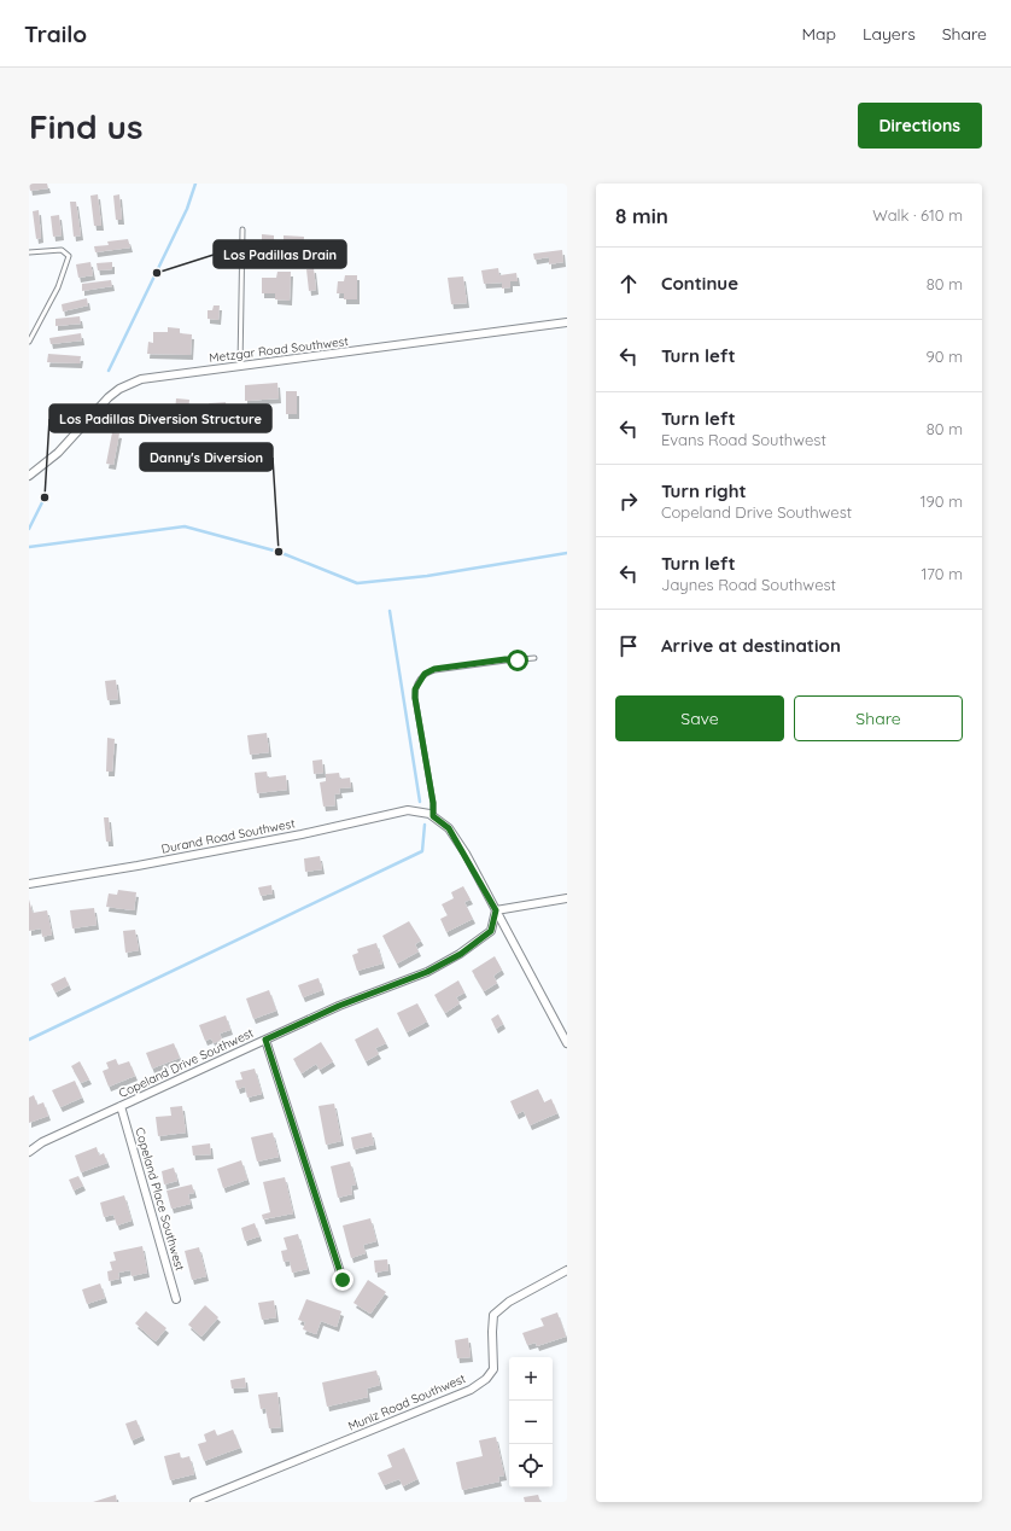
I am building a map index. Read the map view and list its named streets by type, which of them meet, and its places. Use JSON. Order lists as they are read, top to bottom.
{
  "streets": {
    "street": [
      "Metzgar Road Southwest",
      "Durand Road Southwest",
      "Copeland Drive Southwest",
      "Copeland Place Southwest",
      "Muniz Road Southwest"
    ]
  },
  "crossings": [
    ["Copeland Drive Southwest", "Copeland Place Southwest"]
  ],
  "places": ["Los Padillas Drain", "Los Padillas Diversion Structure", "Danny's Diversion"],
  "page": {
    "header": "Trailo",
    "nav": ["Map", "Layers", "Share"],
    "buttons": [
      "Directions",
      ["Save", "Share"]
    ],
    "title": "Find us",
    "heading": ["8 min", "Walk · 610 m"],
    "list": [
      ["Continue", "80 m"],
      ["Turn left", "90 m"],
      ["Turn left", "Evans Road Southwest", "80 m"],
      ["Turn right", "Copeland Drive Southwest", "190 m"],
      ["Turn left", "Jaynes Road Southwest", "170 m"],
      "Arrive at destination"
    ],
    "map_buttons": ["+", "−"]
  }
}
